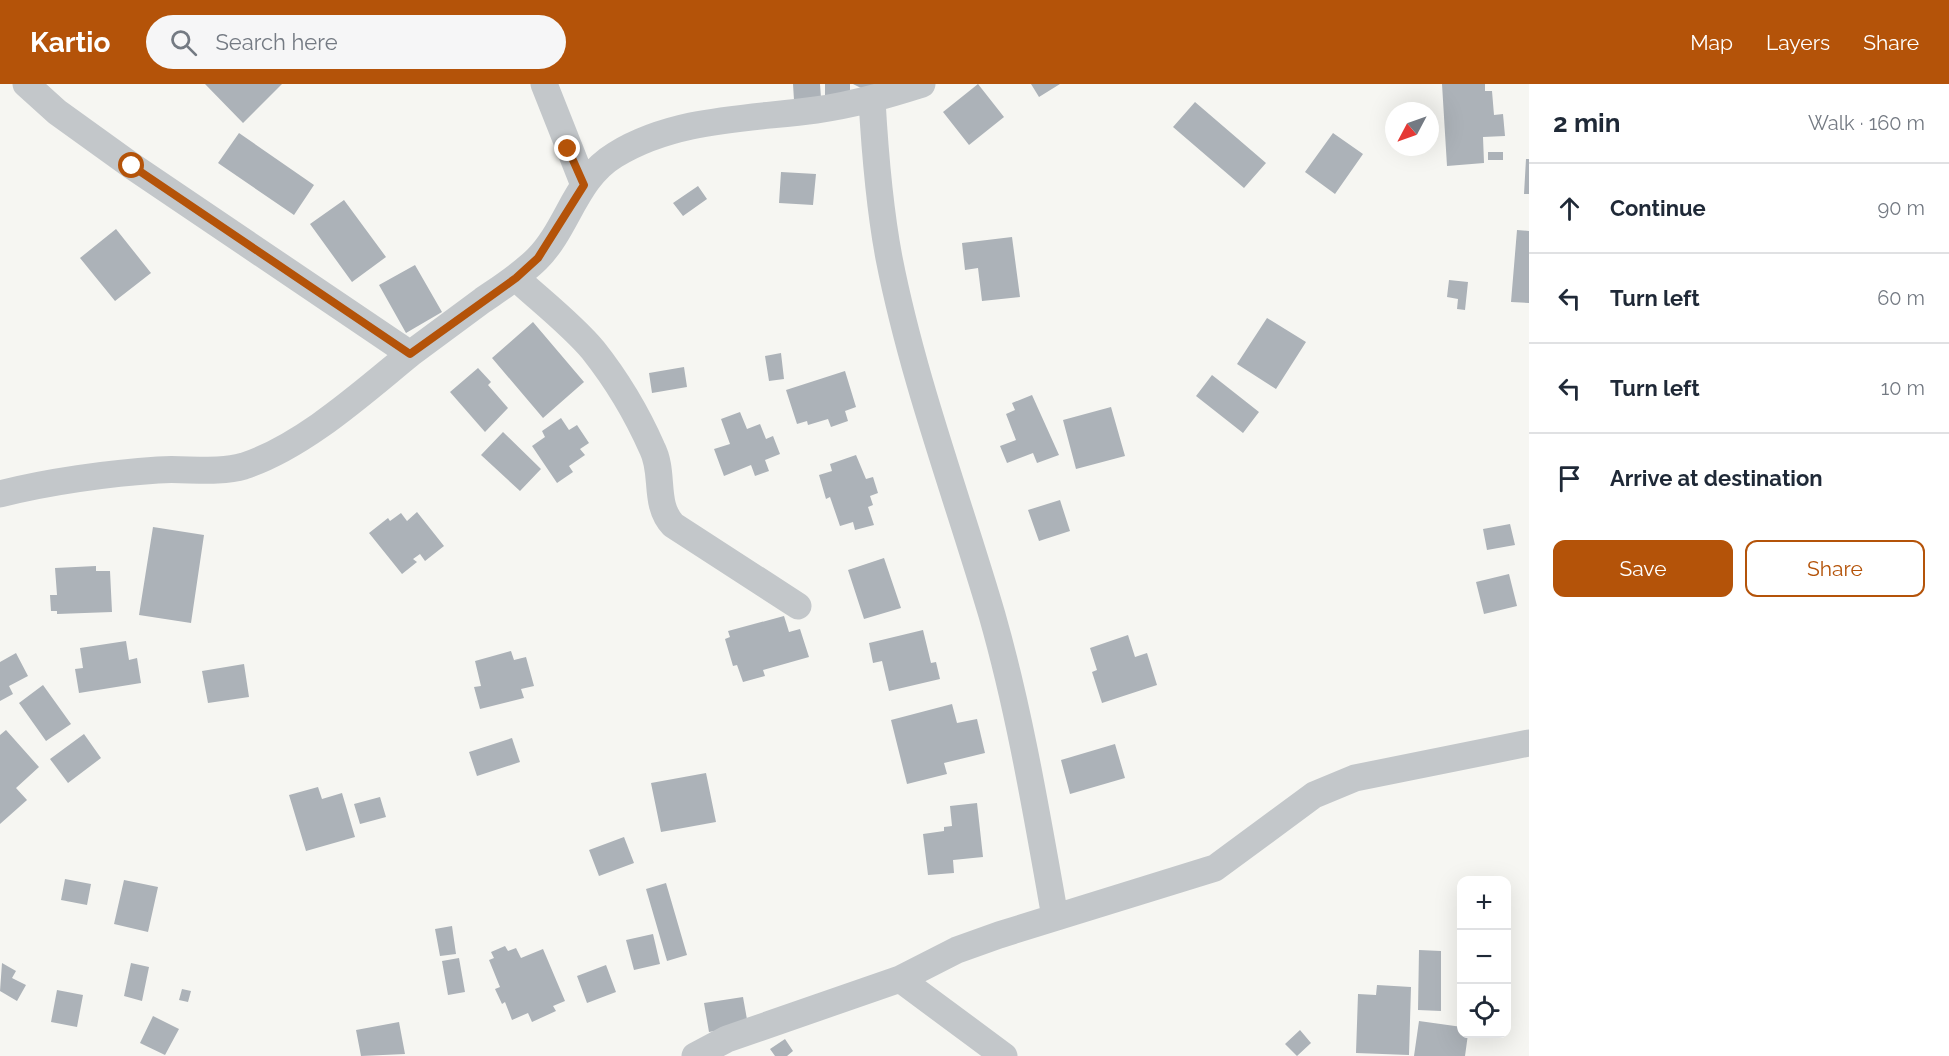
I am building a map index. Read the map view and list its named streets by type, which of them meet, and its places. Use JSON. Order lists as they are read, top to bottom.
{
  "north": "bottom left",
  "page": {
    "header": "Kartio",
    "search": "Search here",
    "nav": ["Map", "Layers", "Share"],
    "heading": ["2 min", "Walk · 160 m"],
    "list": [
      ["Continue", "90 m"],
      ["Turn left", "60 m"],
      ["Turn left", "10 m"],
      "Arrive at destination"
    ],
    "buttons": ["Save", "Share"],
    "map_buttons": ["+", "−"]
  }
}
